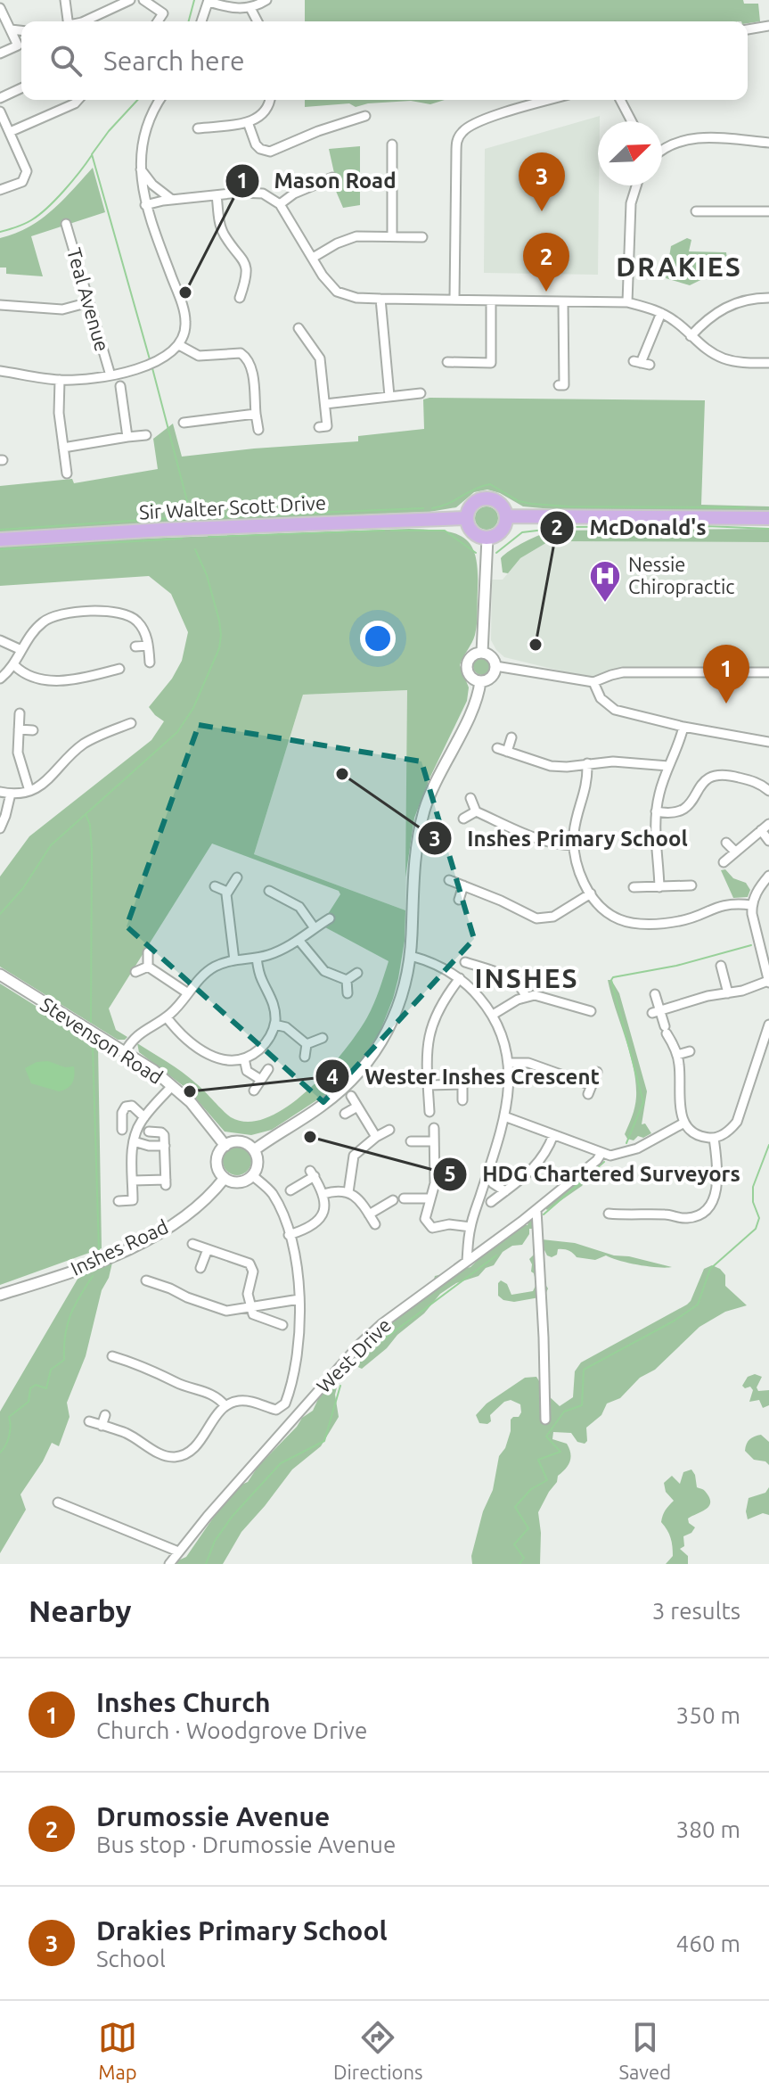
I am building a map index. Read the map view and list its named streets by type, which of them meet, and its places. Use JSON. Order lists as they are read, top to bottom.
{
  "streets": {
    "main road": ["Sir Walter Scott Drive"],
    "street": [
      "Teal Avenue",
      "Stevenson Road",
      "Inshes Road",
      "West Drive"
    ]
  },
  "crossings": [
    ["Stevenson Road", "Inshes Road"]
  ],
  "districts": ["DRAKIES", "INSHES"],
  "places": {
    "other": [
      "Mason Road",
      "McDonald's",
      "Inshes Primary School",
      "Wester Inshes Crescent",
      "HDG Chartered Surveyors"
    ],
    "hospital": ["Nessie Chiropractic"]
  },
  "north": "top right",
  "page": {
    "search": "Search here",
    "pins": ["3", "2", "1"],
    "heading": ["Nearby", "3 results"],
    "list": [
      {
        "mark": "1",
        "name": "Inshes Church",
        "note": "Church · Woodgrove Drive",
        "value": "350 m"
      },
      {
        "mark": "2",
        "name": "Drumossie Avenue",
        "note": "Bus stop · Drumossie Avenue",
        "value": "380 m"
      },
      {
        "mark": "3",
        "name": "Drakies Primary School",
        "note": "School",
        "value": "460 m"
      }
    ],
    "nav": ["Map", "Directions", "Saved"]
  }
}
